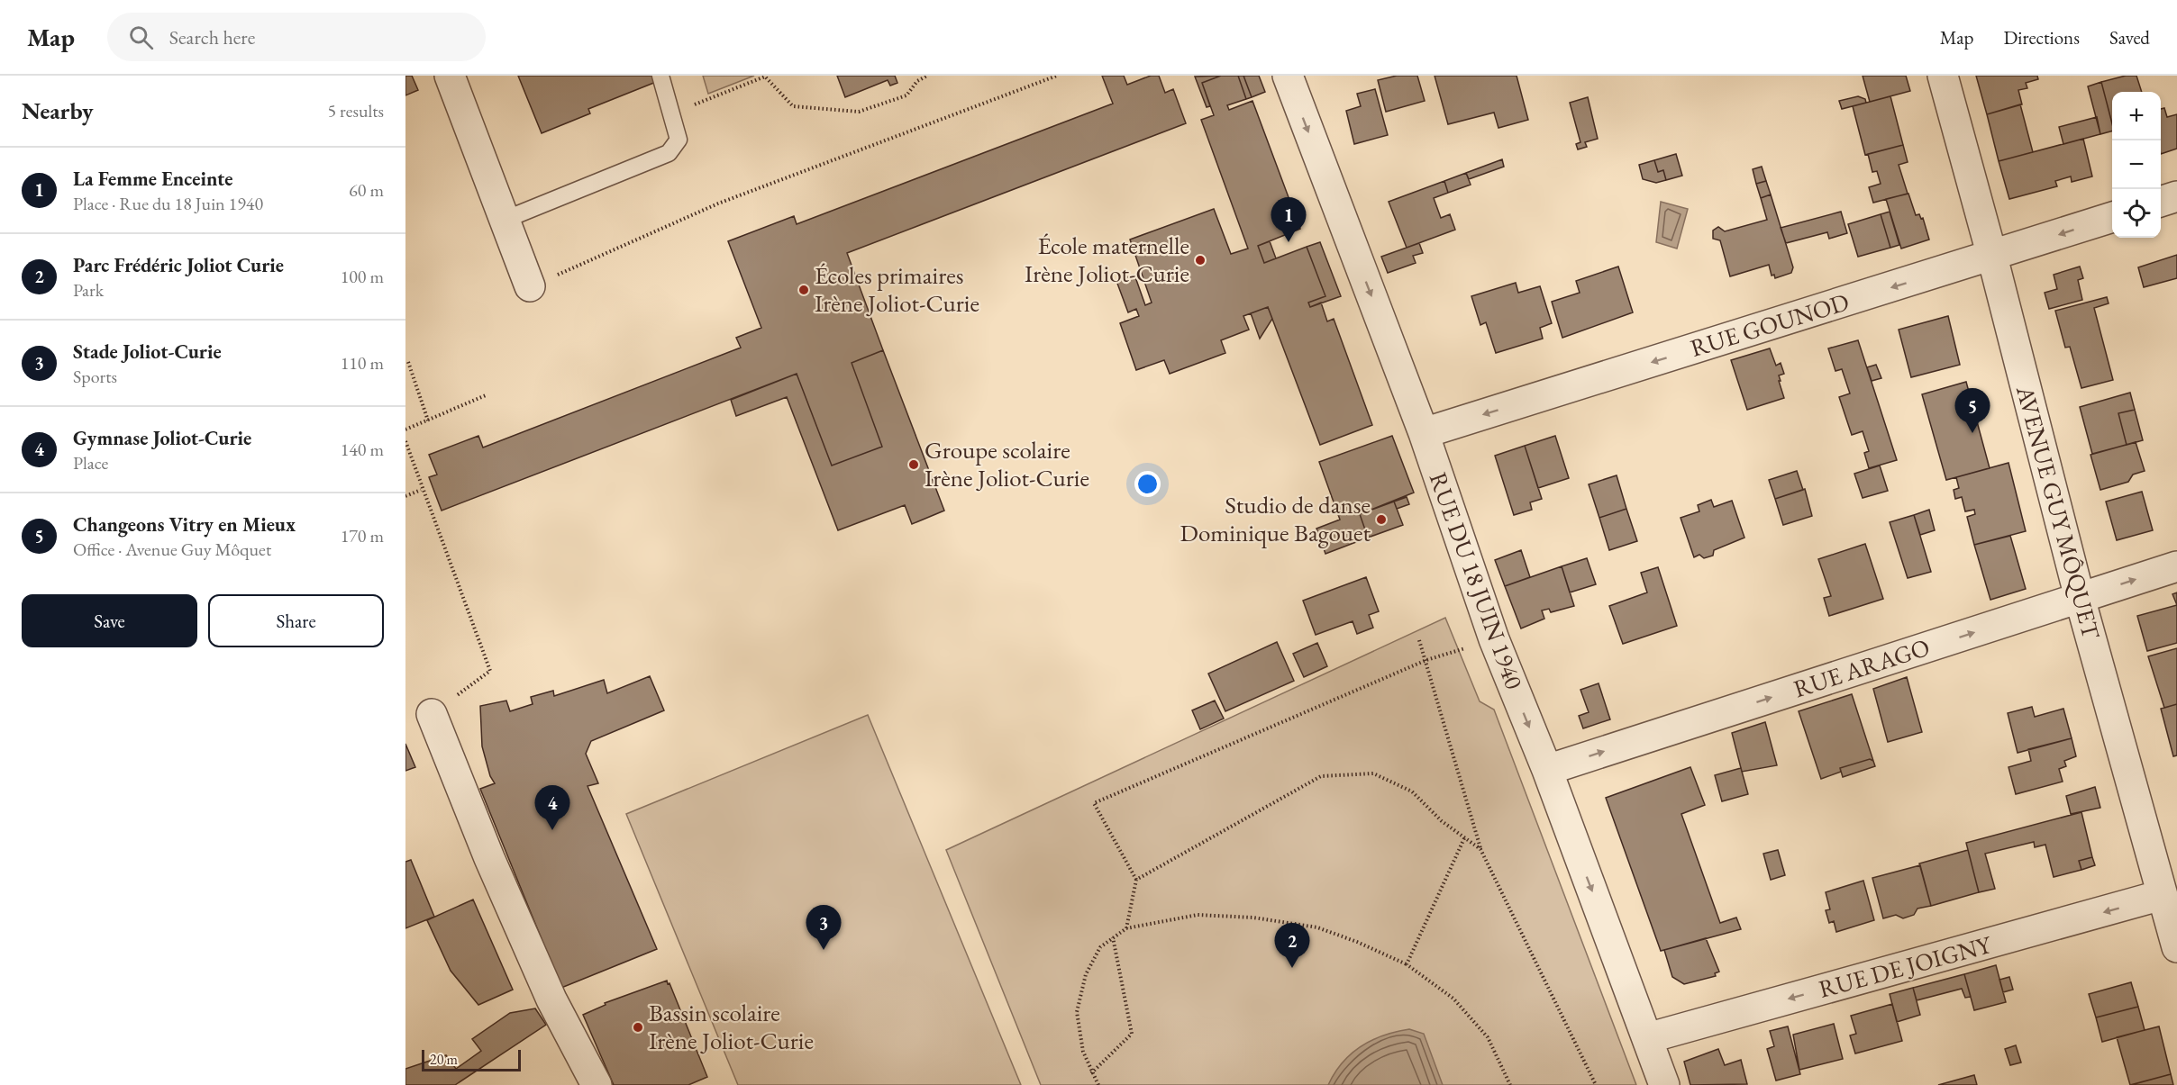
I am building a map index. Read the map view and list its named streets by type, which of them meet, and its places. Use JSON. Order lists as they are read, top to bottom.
{
  "streets": {
    "street": [
      "RUE GOUNOD",
      "AVENUE GUY MÔQUET",
      "RUE DU 18 JUIN 1940",
      "RUE ARAGO",
      "RUE DE JOIGNY"
    ]
  },
  "crossings": [
    ["RUE GOUNOD", "AVENUE GUY MÔQUET"],
    ["RUE GOUNOD", "RUE DU 18 JUIN 1940"],
    ["AVENUE GUY MÔQUET", "RUE ARAGO"],
    ["AVENUE GUY MÔQUET", "RUE DE JOIGNY"],
    ["RUE DU 18 JUIN 1940", "RUE ARAGO"],
    ["RUE DU 18 JUIN 1940", "RUE DE JOIGNY"]
  ],
  "one_way": [
    "RUE GOUNOD",
    "RUE DU 18 JUIN 1940",
    "RUE ARAGO",
    "RUE DE JOIGNY"
  ],
  "places": [
    "École maternelle Irène Joliot-Curie",
    "Écoles primaires Irène Joliot-Curie",
    "Groupe scolaire Irène Joliot-Curie",
    "Studio de danse Dominique Bagouet",
    "Bassin scolaire Irène Joliot-Curie"
  ],
  "scale_bar": "20 m",
  "page": {
    "header": "Map",
    "search": "Search here",
    "nav": ["Map", "Directions", "Saved"],
    "heading": ["Nearby", "5 results"],
    "map_buttons": ["+", "−"],
    "list": [
      {
        "mark": "1",
        "name": "La Femme Enceinte",
        "note": "Place · Rue du 18 Juin 1940",
        "value": "60 m"
      },
      {
        "mark": "2",
        "name": "Parc Frédéric Joliot Curie",
        "note": "Park",
        "value": "100 m"
      },
      {
        "mark": "3",
        "name": "Stade Joliot-Curie",
        "note": "Sports",
        "value": "110 m"
      },
      {
        "mark": "4",
        "name": "Gymnase Joliot-Curie",
        "note": "Place",
        "value": "140 m"
      },
      {
        "mark": "5",
        "name": "Changeons Vitry en Mieux",
        "note": "Office · Avenue Guy Môquet",
        "value": "170 m"
      }
    ],
    "pins": [
      "1",
      "5",
      "4",
      "3",
      "2"
    ],
    "buttons": ["Save", "Share"],
    "scale": "20 m"
  }
}
